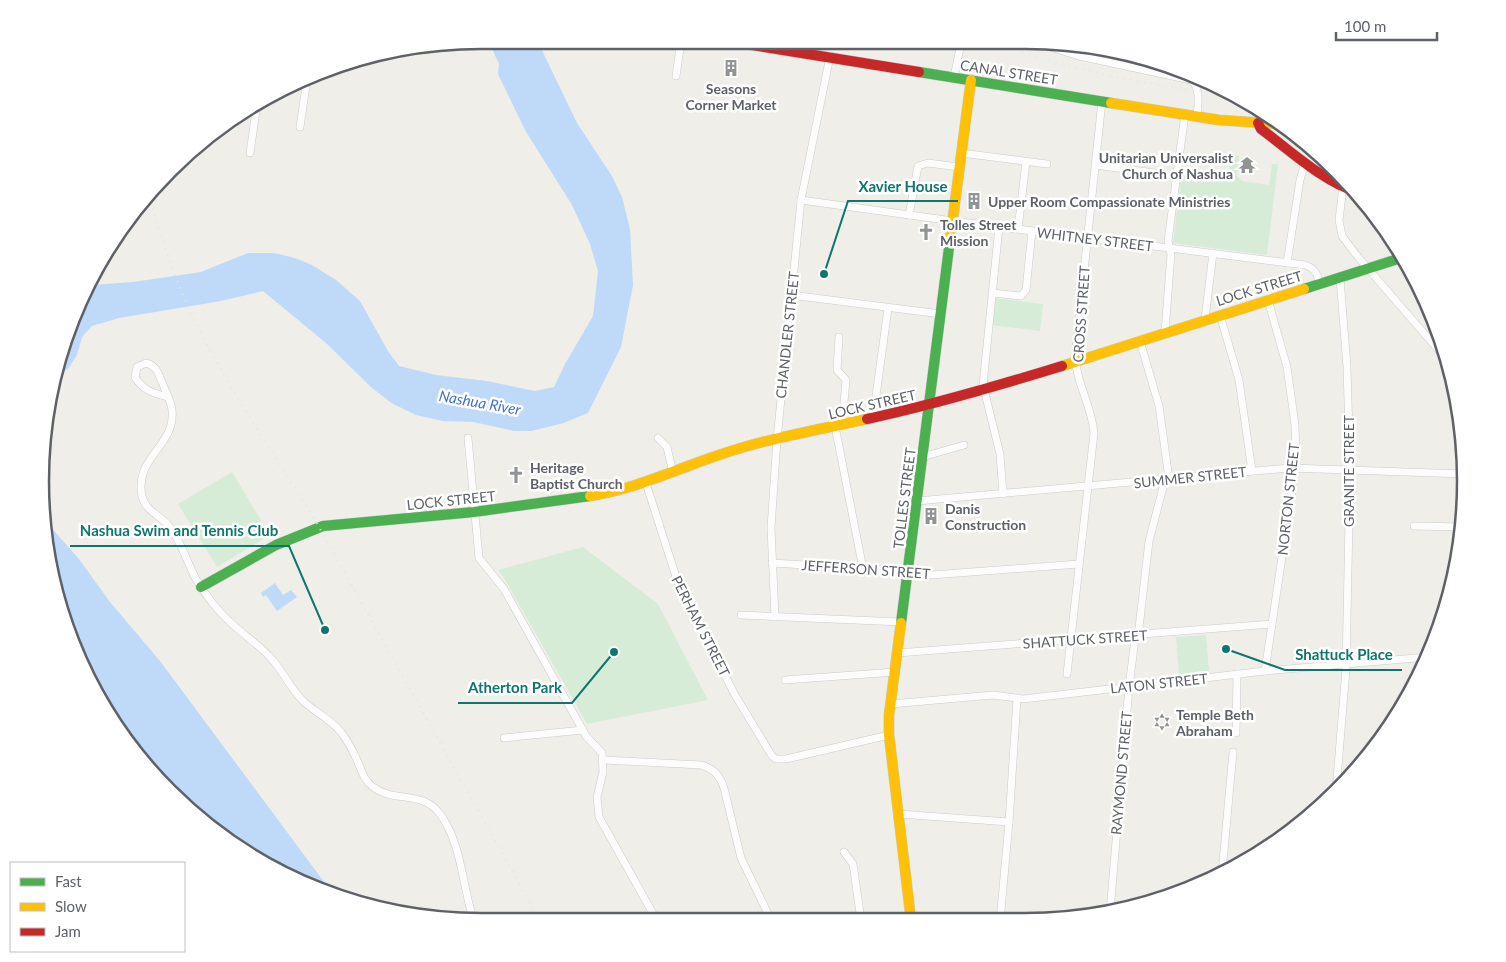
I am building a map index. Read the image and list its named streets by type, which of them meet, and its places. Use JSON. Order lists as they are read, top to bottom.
{
  "streets": {
    "street": [
      "CANAL STREET",
      "WHITNEY STREET",
      "LOCK STREET",
      "CROSS STREET",
      "CHANDLER STREET",
      "GRANITE STREET",
      "SUMMER STREET",
      "TOLLES STREET",
      "NORTON STREET",
      "JEFFERSON STREET",
      "PERHAM STREET",
      "SHATTUCK STREET",
      "LATON STREET",
      "RAYMOND STREET"
    ]
  },
  "crossings": [
    ["CANAL STREET", "CROSS STREET"],
    ["CANAL STREET", "CHANDLER STREET"],
    ["CANAL STREET", "TOLLES STREET"],
    ["WHITNEY STREET", "LOCK STREET"],
    ["WHITNEY STREET", "CROSS STREET"],
    ["WHITNEY STREET", "CHANDLER STREET"],
    ["WHITNEY STREET", "TOLLES STREET"],
    ["LOCK STREET", "CROSS STREET"],
    ["LOCK STREET", "CHANDLER STREET"],
    ["LOCK STREET", "GRANITE STREET"],
    ["LOCK STREET", "TOLLES STREET"],
    ["LOCK STREET", "NORTON STREET"],
    ["LOCK STREET", "PERHAM STREET"],
    ["CROSS STREET", "SUMMER STREET"],
    ["CROSS STREET", "JEFFERSON STREET"],
    ["CROSS STREET", "SHATTUCK STREET"],
    ["CHANDLER STREET", "JEFFERSON STREET"],
    ["GRANITE STREET", "SUMMER STREET"],
    ["GRANITE STREET", "LATON STREET"],
    ["SUMMER STREET", "TOLLES STREET"],
    ["SUMMER STREET", "NORTON STREET"],
    ["SUMMER STREET", "RAYMOND STREET"],
    ["TOLLES STREET", "JEFFERSON STREET"],
    ["TOLLES STREET", "PERHAM STREET"],
    ["TOLLES STREET", "SHATTUCK STREET"],
    ["TOLLES STREET", "LATON STREET"],
    ["NORTON STREET", "SHATTUCK STREET"],
    ["NORTON STREET", "LATON STREET"],
    ["SHATTUCK STREET", "RAYMOND STREET"],
    ["LATON STREET", "RAYMOND STREET"]
  ],
  "water": ["Nashua River"],
  "places": {
    "building": ["Seasons Corner Market", "Upper Room Compassionate Ministries", "Danis Construction"],
    "temple": ["Unitarian Universalist Church of Nashua"],
    "church": ["Tolles Street Mission", "Heritage Baptist Church"],
    "other": [
      "Xavier House",
      "Nashua Swim and Tennis Club",
      "Shattuck Place",
      "Atherton Park"
    ],
    "synagogue": ["Temple Beth Abraham"]
  },
  "legend": ["Fast", "Slow", "Jam"],
  "scale_bar": "100 m"
}
